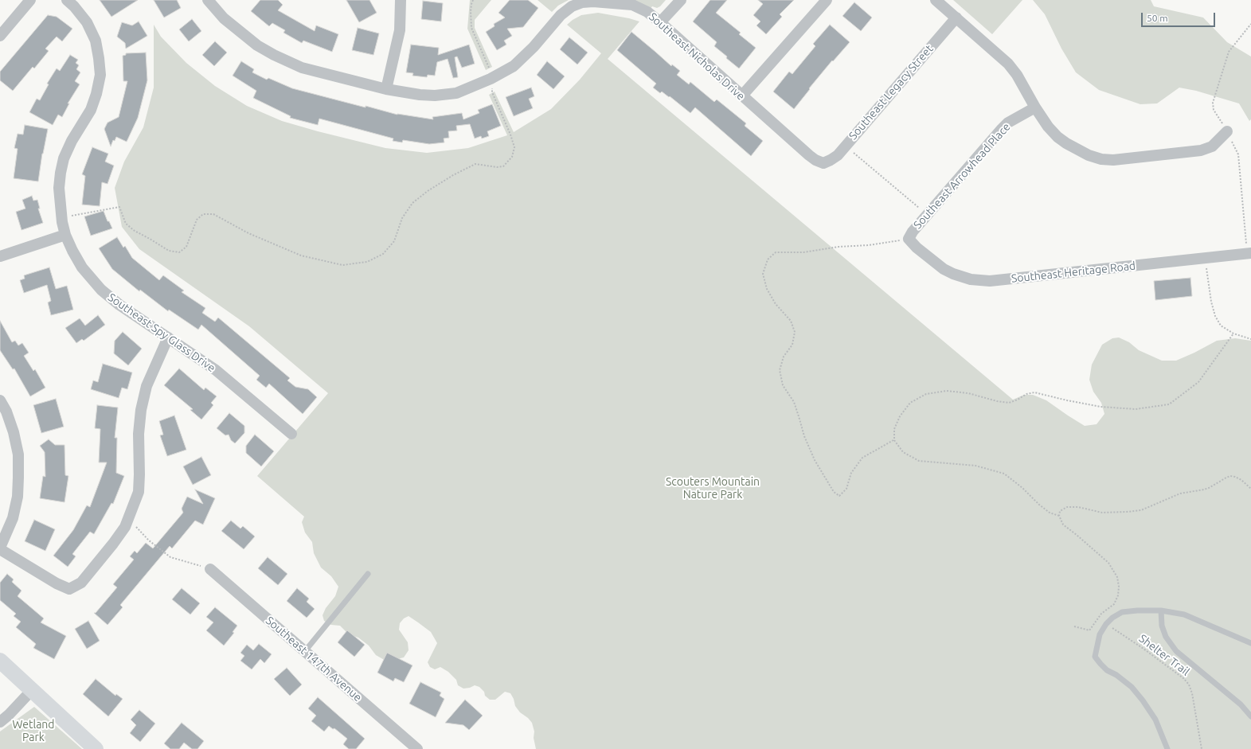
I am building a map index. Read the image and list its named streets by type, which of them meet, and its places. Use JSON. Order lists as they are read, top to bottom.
{
  "streets": {
    "street": [
      "Southeast Nicholas Drive",
      "Southeast Legacy Street",
      "Southeast Arrowhead Place",
      "Southeast Heritage Road",
      "Southeast Spy Glass Drive",
      "Southeast 147th Avenue"
    ],
    "path": ["Shelter Trail"]
  },
  "crossings": [
    ["Southeast Nicholas Drive", "Southeast Legacy Street"],
    ["Southeast Arrowhead Place", "Southeast Heritage Road"]
  ],
  "parks": ["Scouters Mountain Nature Park", "Wetland Park"],
  "scale_bar": "50 m"
}
